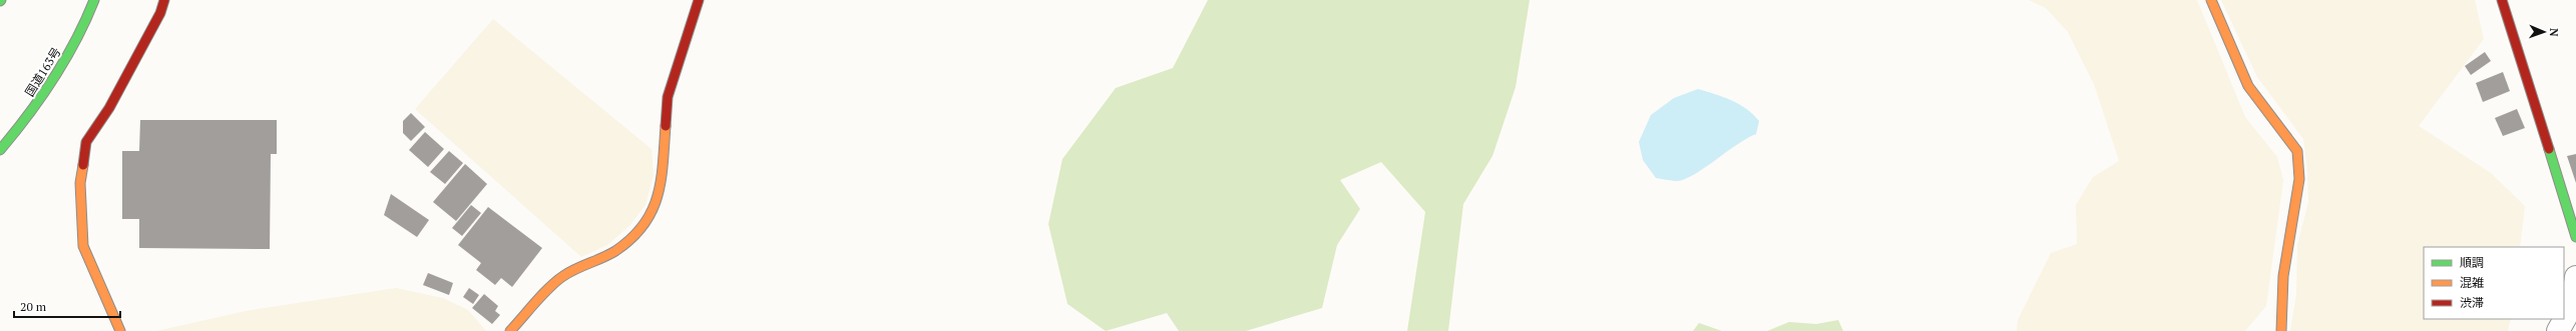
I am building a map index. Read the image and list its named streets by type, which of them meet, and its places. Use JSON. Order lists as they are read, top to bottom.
{
  "streets": {
    "main road": ["国道163号"]
  },
  "legend": ["順調", "混雑", "渋滞"],
  "scale_bar": "20 m",
  "north": "right"
}
